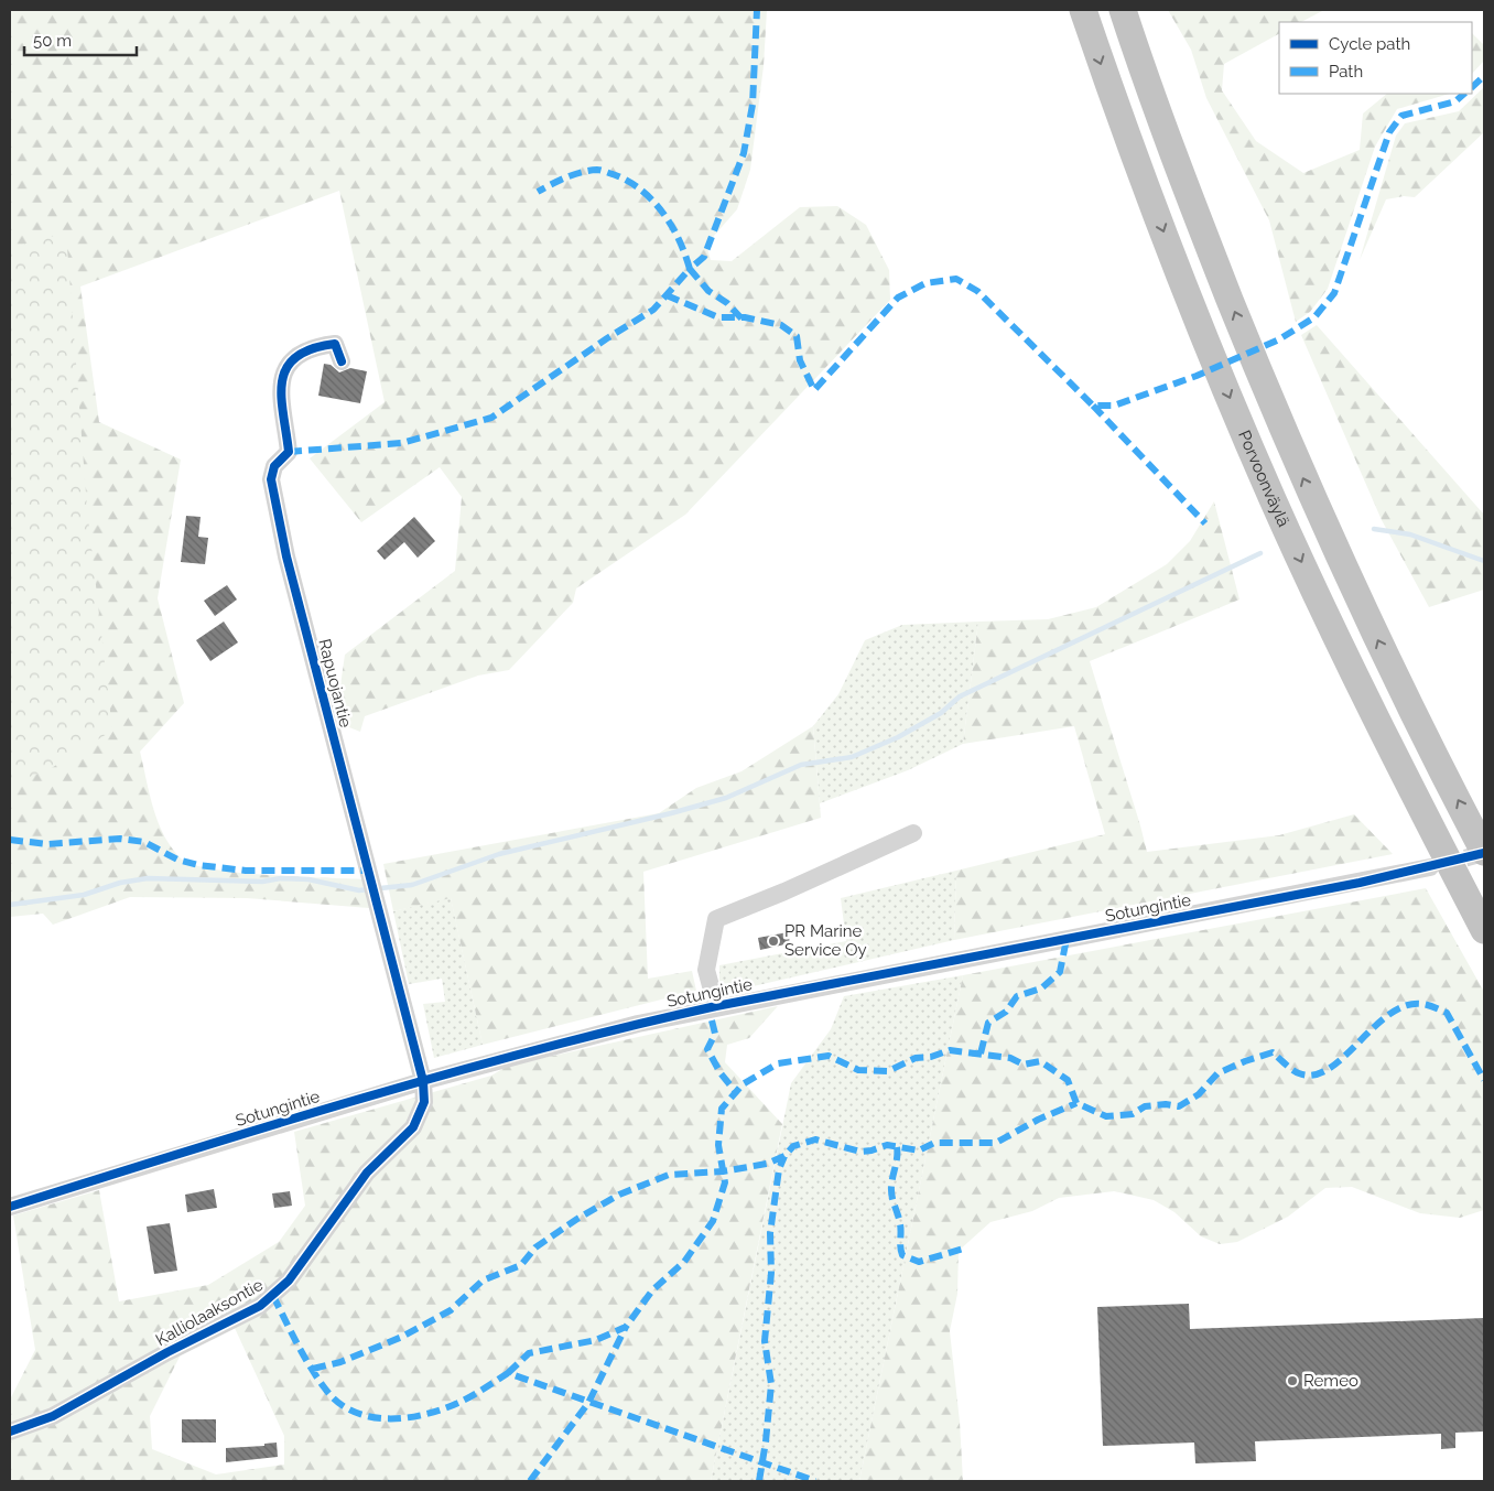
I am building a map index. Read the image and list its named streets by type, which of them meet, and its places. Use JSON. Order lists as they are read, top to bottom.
{
  "streets": {
    "highway": ["Porvoonväylä"],
    "street": ["Rapuojantie", "Sotungintie", "Kalliolaaksontie"]
  },
  "crossings": [
    ["Rapuojantie", "Sotungintie"],
    ["Rapuojantie", "Kalliolaaksontie"],
    ["Sotungintie", "Kalliolaaksontie"]
  ],
  "places": ["PR Marine Service Oy", "Remeo"],
  "legend": ["Cycle path", "Path"],
  "scale_bar": "50 m"
}
